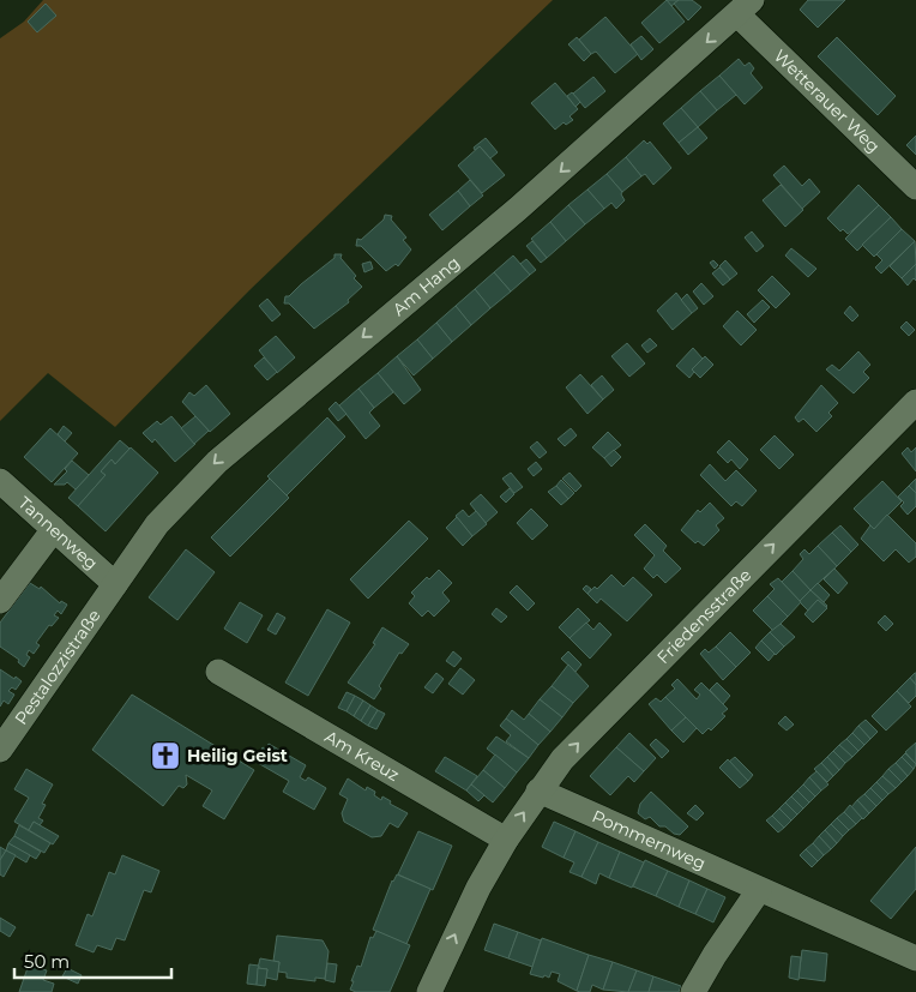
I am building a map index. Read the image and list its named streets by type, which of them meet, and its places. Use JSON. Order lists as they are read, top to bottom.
{
  "streets": {
    "street": [
      "Wetterauer Weg",
      "Am Hang",
      "Tannenweg",
      "Friedensstraße",
      "Pestalozzistraße",
      "Am Kreuz",
      "Pommernweg"
    ]
  },
  "crossings": [
    ["Wetterauer Weg", "Am Hang"],
    ["Am Hang", "Tannenweg"],
    ["Am Hang", "Pestalozzistraße"],
    ["Tannenweg", "Pestalozzistraße"],
    ["Friedensstraße", "Am Kreuz"],
    ["Friedensstraße", "Pommernweg"]
  ],
  "one_way": ["Am Hang", "Friedensstraße"],
  "places": {
    "church": ["Heilig Geist"]
  },
  "scale_bar": "50 m"
}
